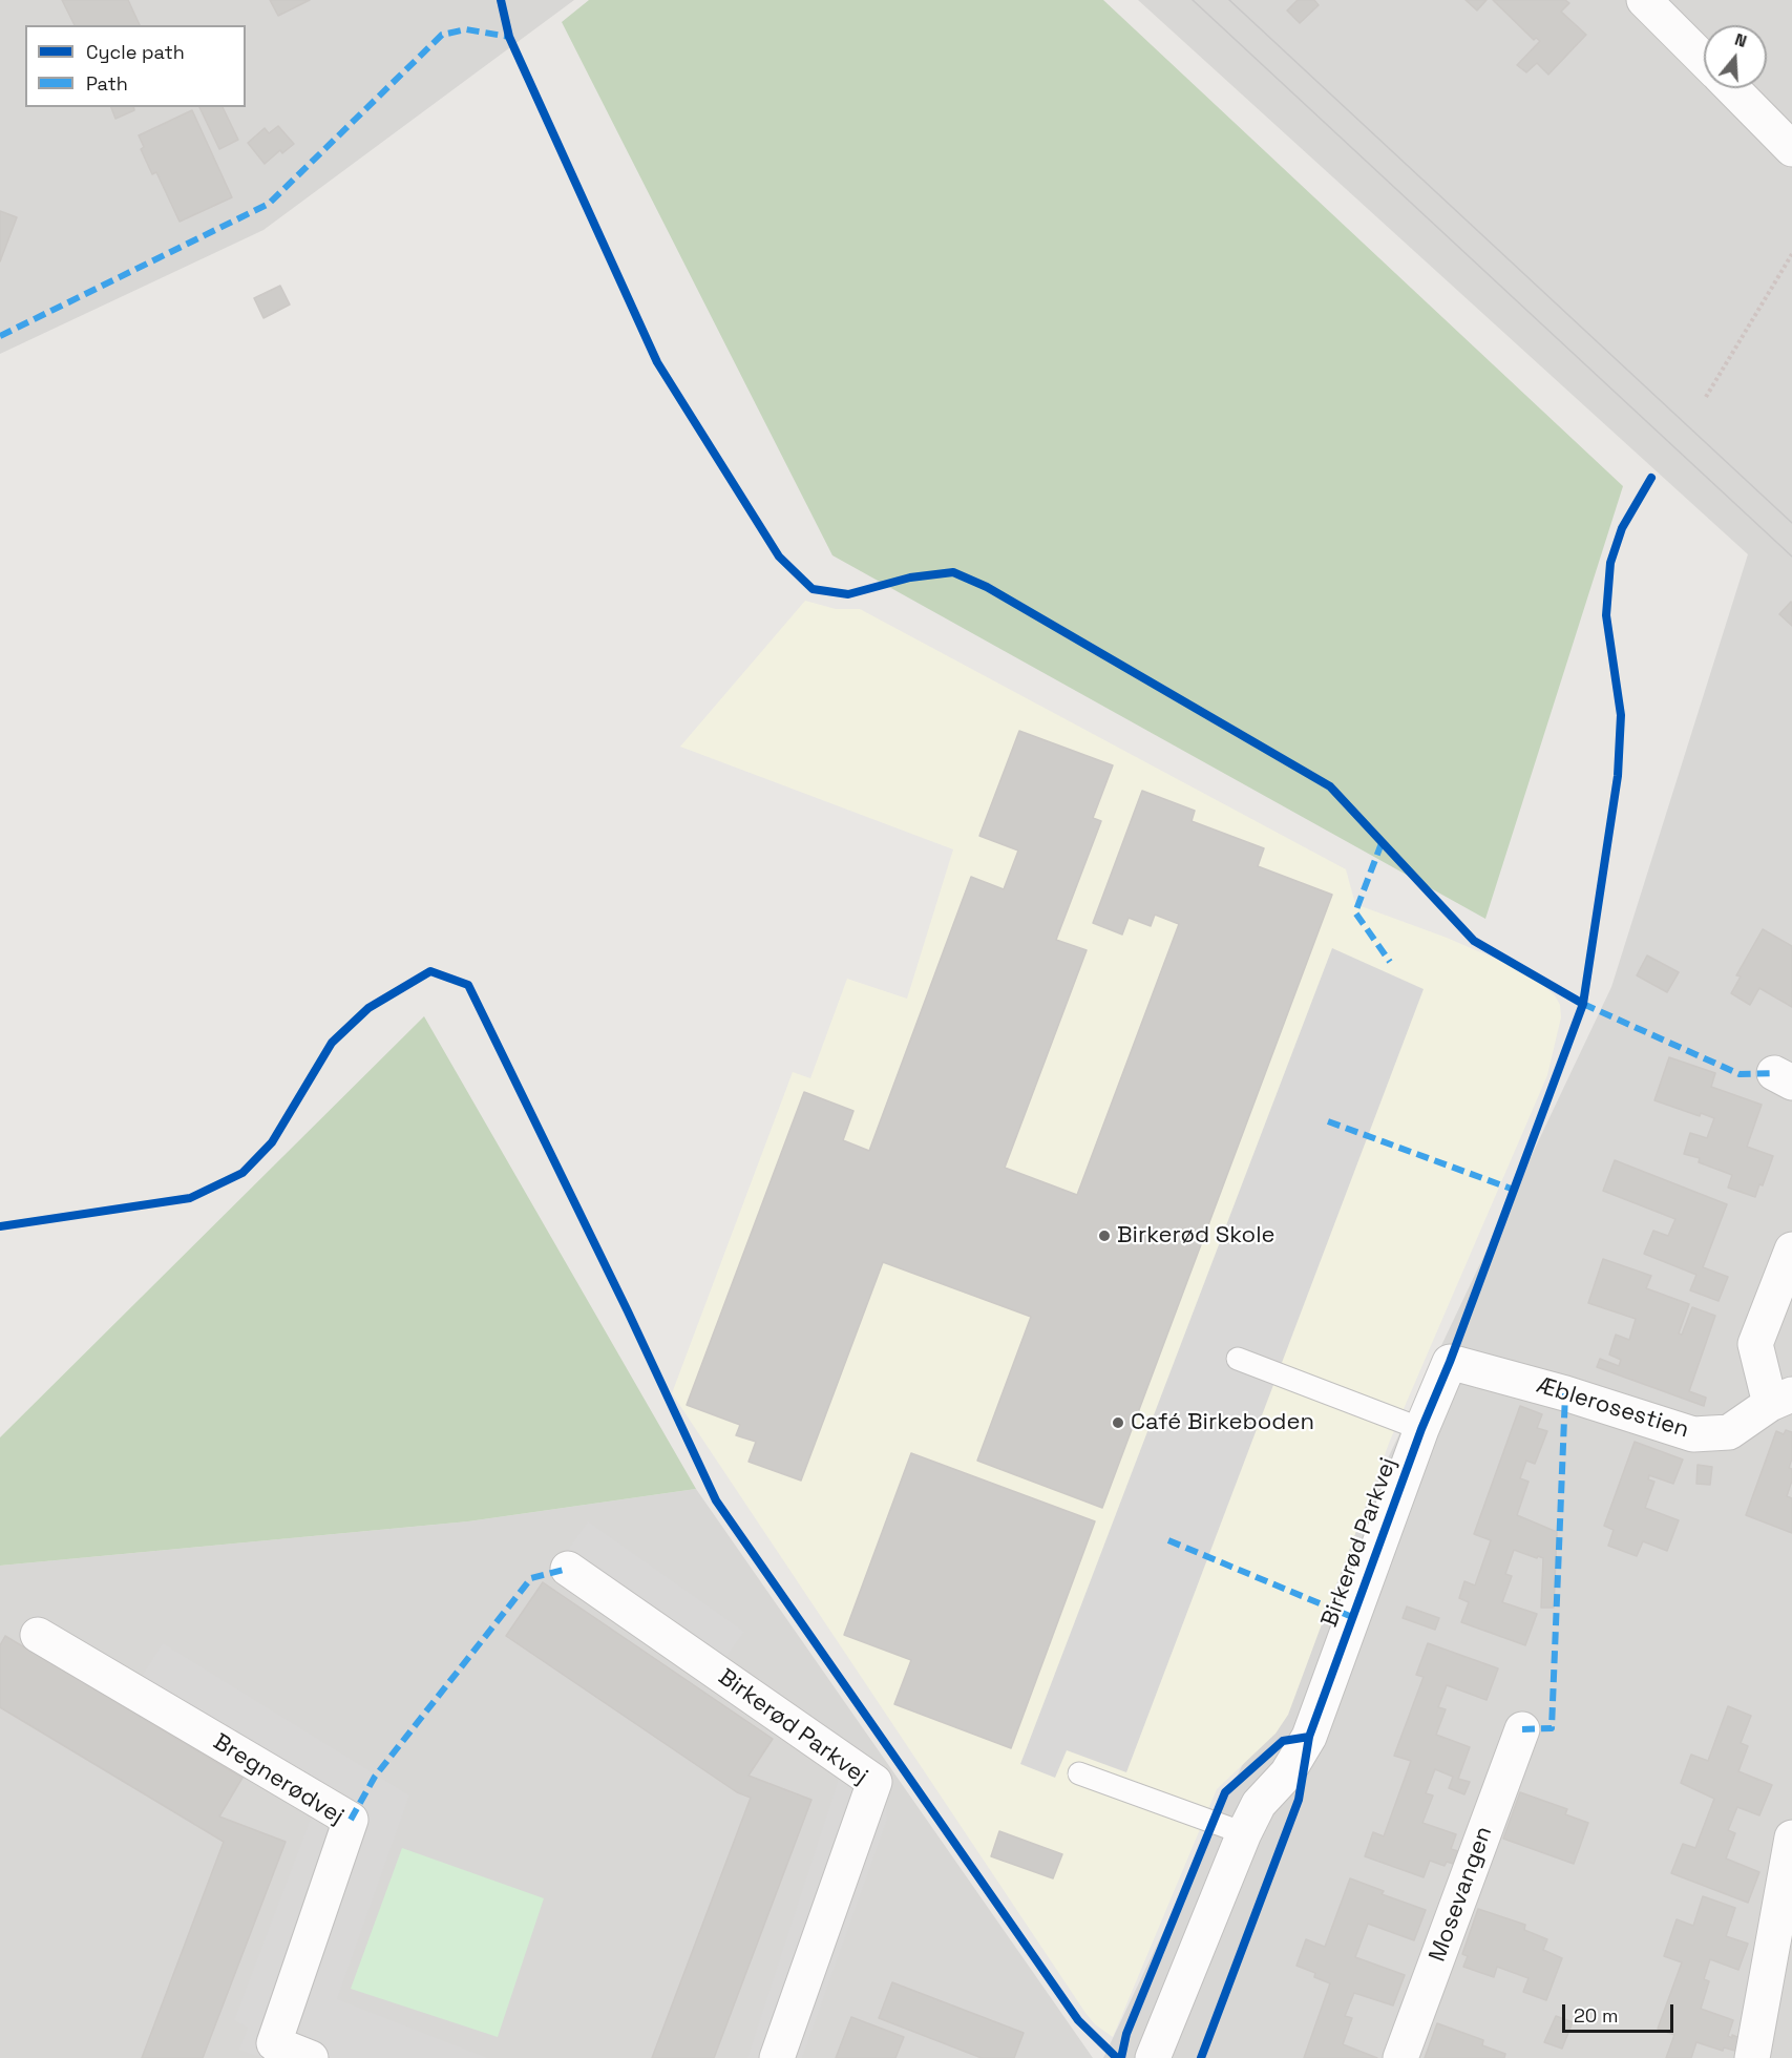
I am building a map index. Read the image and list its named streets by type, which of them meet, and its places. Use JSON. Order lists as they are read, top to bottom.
{
  "streets": {
    "street": [
      "Æblerosestien",
      "Birkerød Parkvej",
      "Bregnerødvej",
      "Mosevangen"
    ]
  },
  "crossings": [
    ["Æblerosestien", "Birkerød Parkvej"]
  ],
  "places": ["Birkerød Skole", "Café Birkeboden"],
  "legend": ["Cycle path", "Path"],
  "scale_bar": "20 m",
  "north": "top"
}
